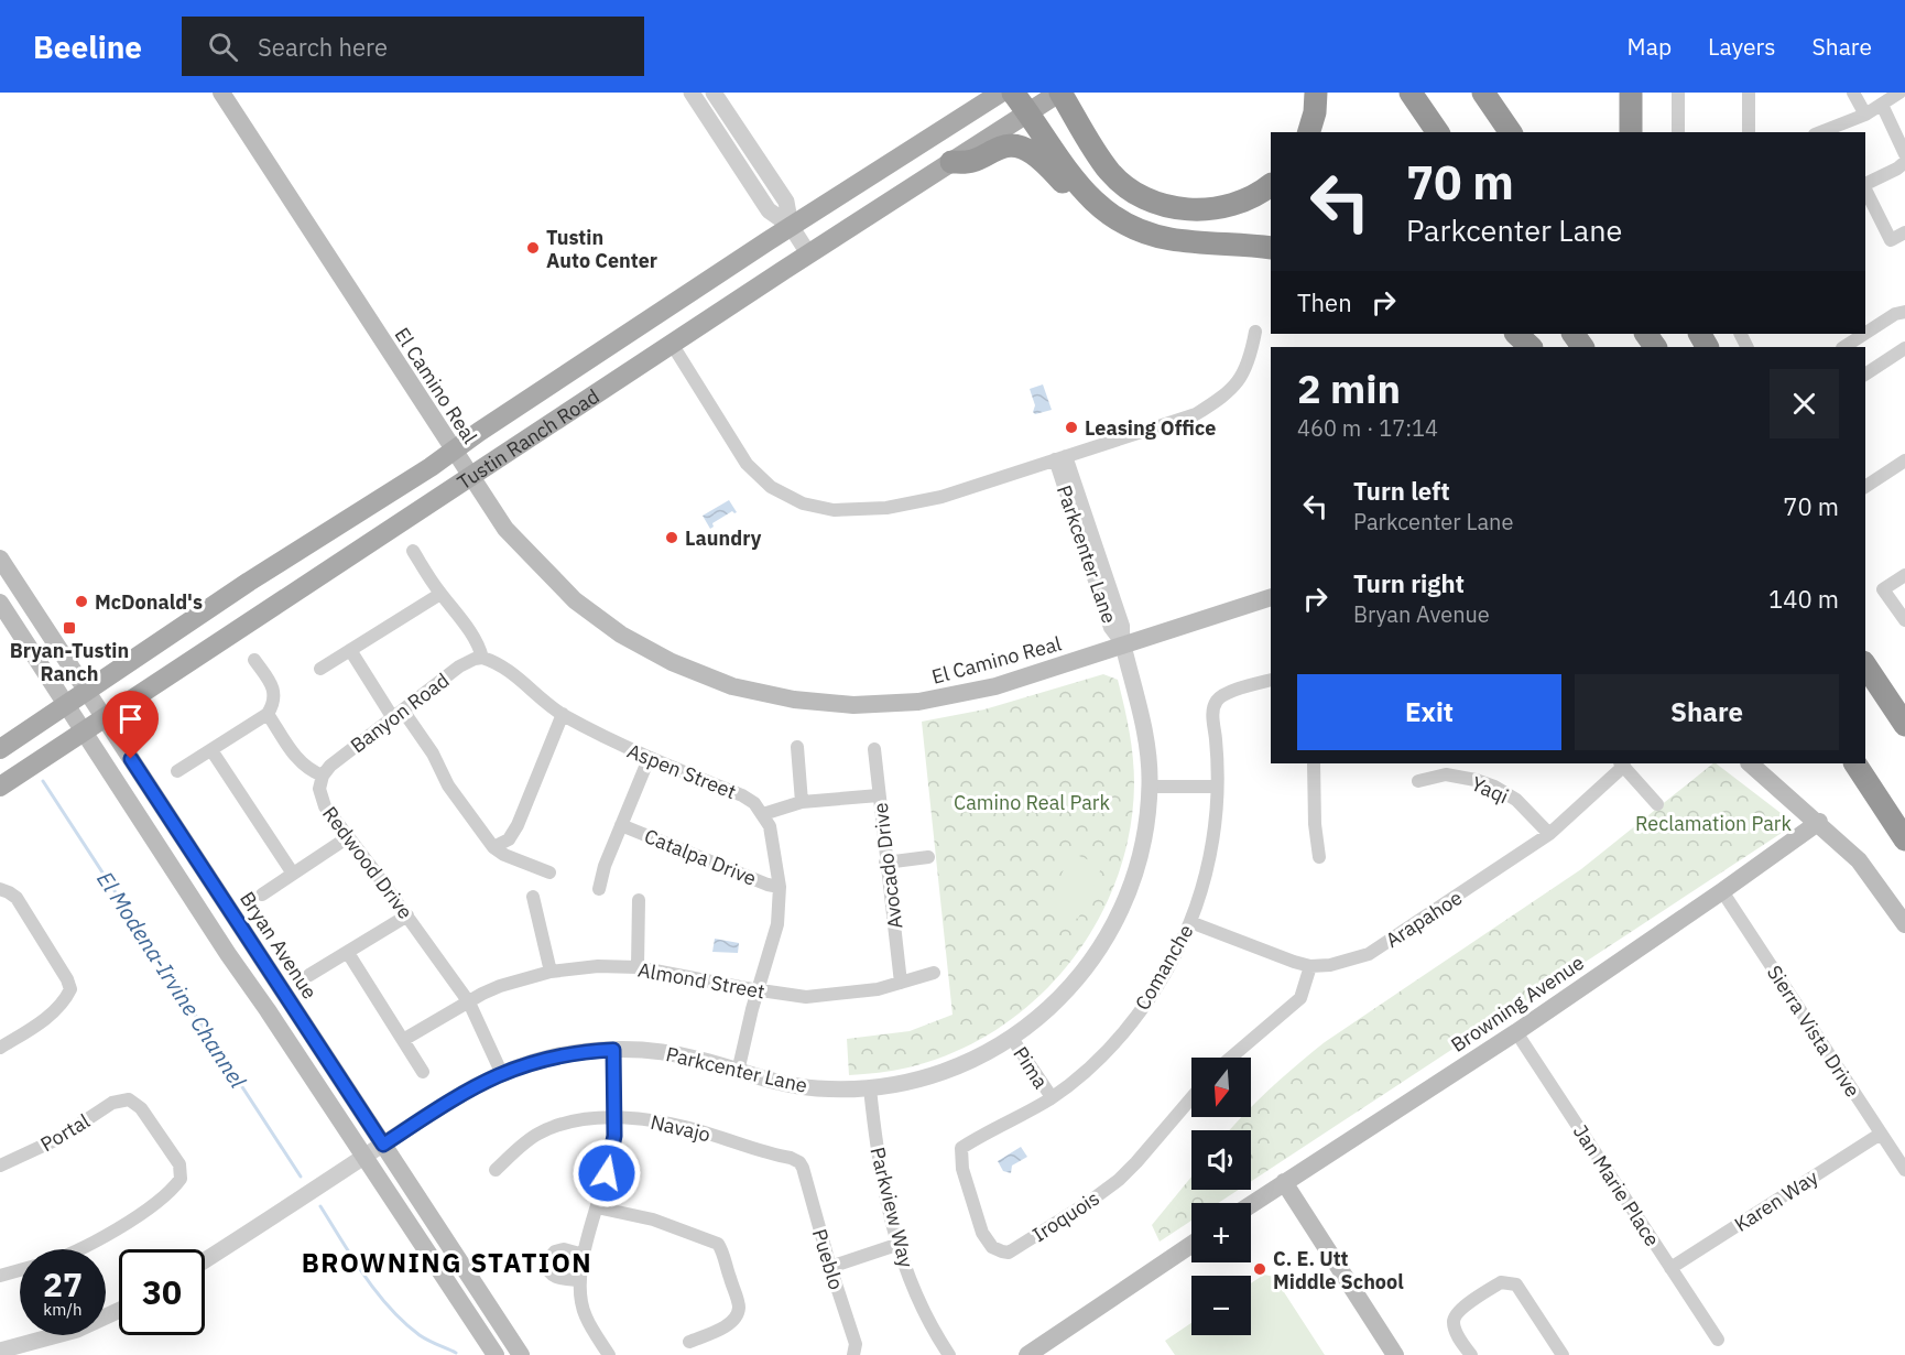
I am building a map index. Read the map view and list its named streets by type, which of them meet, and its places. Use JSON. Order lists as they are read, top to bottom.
{
  "streets": {
    "main road": [
      "El Camino Real",
      "Tustin Ranch Road",
      "Bryan Avenue",
      "Browning Avenue"
    ],
    "street": [
      "Parkcenter Lane",
      "Banyon Road",
      "Aspen Street",
      "Yaqi",
      "Catalpa Drive",
      "Redwood Drive",
      "Avocado Drive",
      "Arapahoe",
      "Comanche",
      "Almond Street",
      "Sierra Vista Drive",
      "Pima",
      "Navajo",
      "Portal",
      "Jan Marie Place",
      "Karen Way",
      "Parkview Way",
      "Iroquois",
      "Pueblo"
    ]
  },
  "crossings": [
    ["El Camino Real", "Tustin Ranch Road"],
    ["El Camino Real", "Parkcenter Lane"],
    ["Tustin Ranch Road", "Parkcenter Lane"],
    ["Tustin Ranch Road", "Bryan Avenue"],
    ["Parkcenter Lane", "Redwood Drive"],
    ["Parkcenter Lane", "Bryan Avenue"],
    ["Parkcenter Lane", "Pima"],
    ["Parkcenter Lane", "Parkview Way"],
    ["Banyon Road", "Aspen Street"],
    ["Banyon Road", "Redwood Drive"],
    ["Yaqi", "Arapahoe"],
    ["Redwood Drive", "Almond Street"],
    ["Avocado Drive", "Almond Street"],
    ["Arapahoe", "Comanche"],
    ["Comanche", "Pima"],
    ["Comanche", "Iroquois"],
    ["Browning Avenue", "Sierra Vista Drive"],
    ["Browning Avenue", "Jan Marie Place"],
    ["Sierra Vista Drive", "Karen Way"],
    ["Navajo", "Pueblo"],
    ["Jan Marie Place", "Karen Way"]
  ],
  "districts": ["BROWNING STATION"],
  "water": ["El Modena-Irvine Channel"],
  "parks": ["Camino Real Park", "Reclamation Park"],
  "places": {
    "other": [
      "Tustin Auto Center",
      "Leasing Office",
      "Laundry",
      "McDonald's",
      "C. E. Utt Middle School"
    ],
    "transit": ["Bryan-Tustin Ranch"]
  },
  "north": "bottom",
  "page": {
    "header": "Beeline",
    "search": "Search here",
    "nav": ["Map", "Layers", "Share"],
    "turn": ["70 m", "Parkcenter Lane"],
    "then": "Then",
    "heading": ["2 min", "460 m · 17:14"],
    "list": [
      {
        "name": "Turn left",
        "note": "Parkcenter Lane",
        "value": "70 m"
      },
      {
        "name": "Turn right",
        "note": "Bryan Avenue",
        "value": "140 m"
      }
    ],
    "buttons": ["Exit", "Share"],
    "map_buttons": ["+", "−"],
    "speed": "27 km/h",
    "limit": "30"
  }
}
